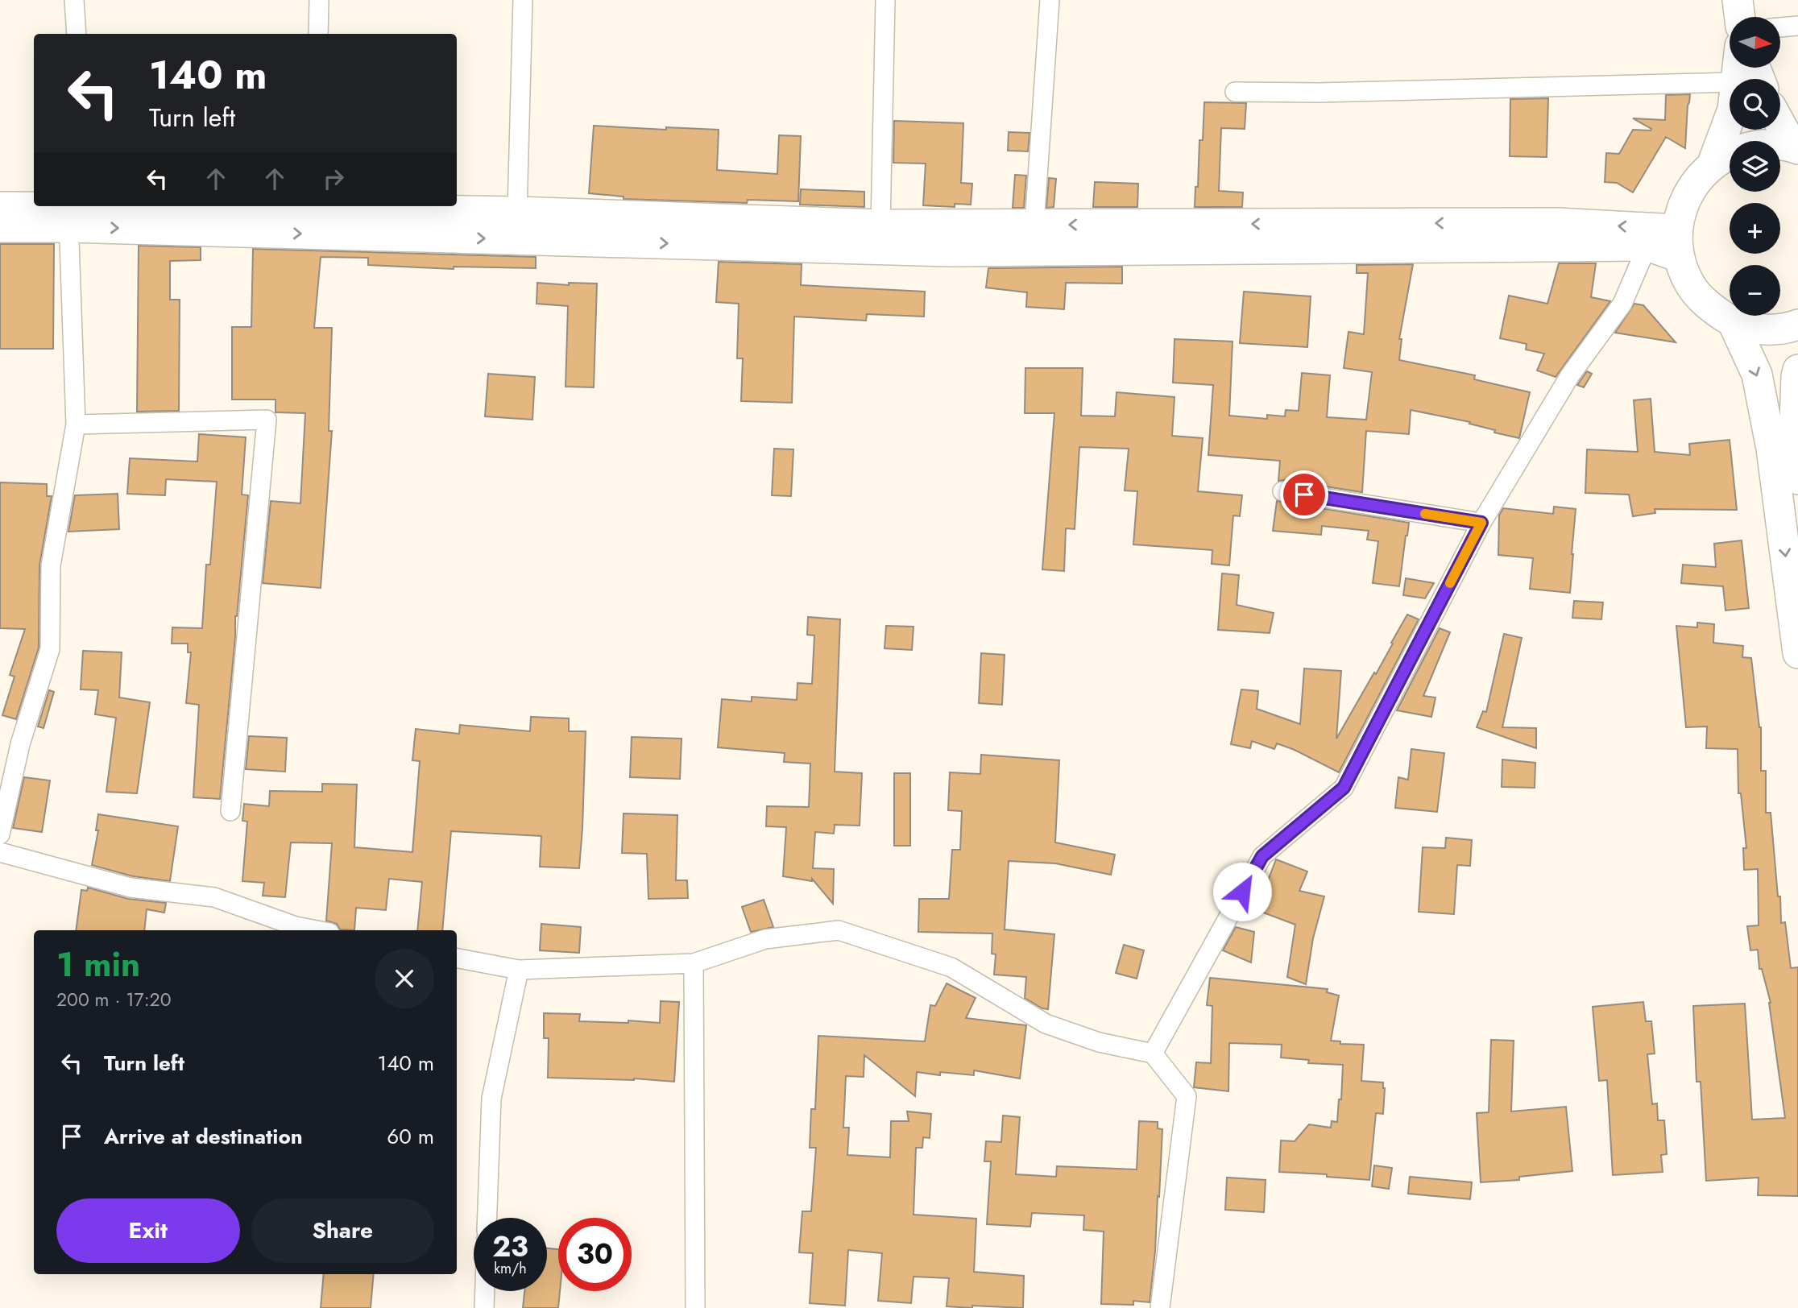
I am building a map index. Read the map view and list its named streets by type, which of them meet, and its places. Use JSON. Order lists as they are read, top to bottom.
{
  "north": "right",
  "page": {
    "map_buttons": ["+", "−"],
    "turn": ["140 m", "Turn left"],
    "heading": ["1 min", "200 m · 17:20"],
    "list": [
      {
        "name": "Turn left",
        "value": "140 m"
      },
      {
        "name": "Arrive at destination",
        "value": "60 m"
      }
    ],
    "buttons": ["Exit", "Share"],
    "speed": "23 km/h",
    "limit": "30"
  }
}
